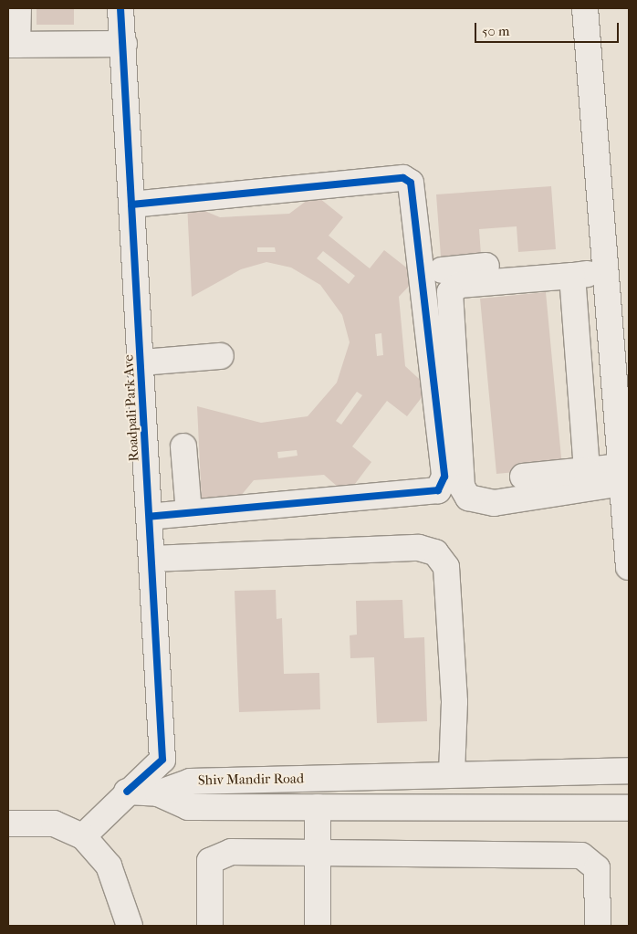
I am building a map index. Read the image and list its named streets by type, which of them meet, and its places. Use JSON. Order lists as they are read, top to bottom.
{
  "streets": {
    "street": ["Roadpali Park Ave", "Shiv Mandir Road"]
  },
  "scale_bar": "50 m"
}
